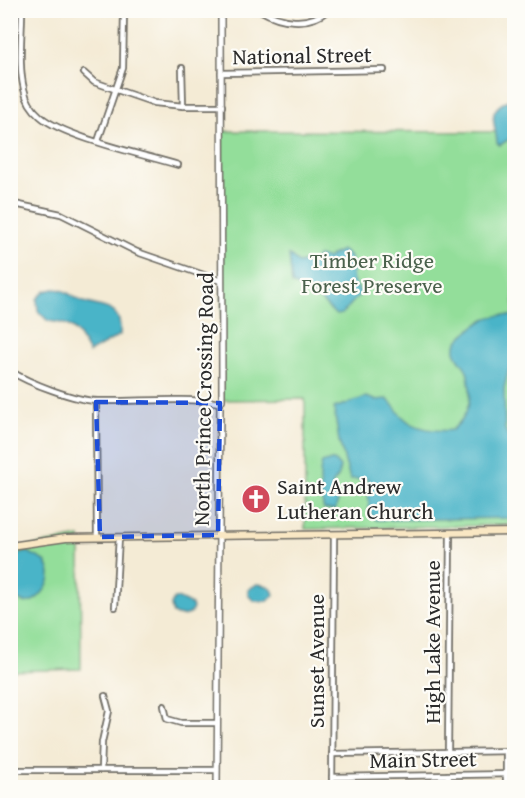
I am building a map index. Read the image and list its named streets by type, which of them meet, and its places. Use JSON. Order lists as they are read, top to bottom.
{
  "streets": {
    "street": [
      "National Street",
      "North Prince Crossing Road",
      "High Lake Avenue",
      "Sunset Avenue",
      "Main Street"
    ]
  },
  "crossings": [
    ["National Street", "North Prince Crossing Road"],
    ["High Lake Avenue", "Main Street"],
    ["Sunset Avenue", "Main Street"]
  ],
  "parks": ["Timber Ridge Forest Preserve"],
  "places": {
    "church": ["Saint Andrew Lutheran Church"]
  }
}
